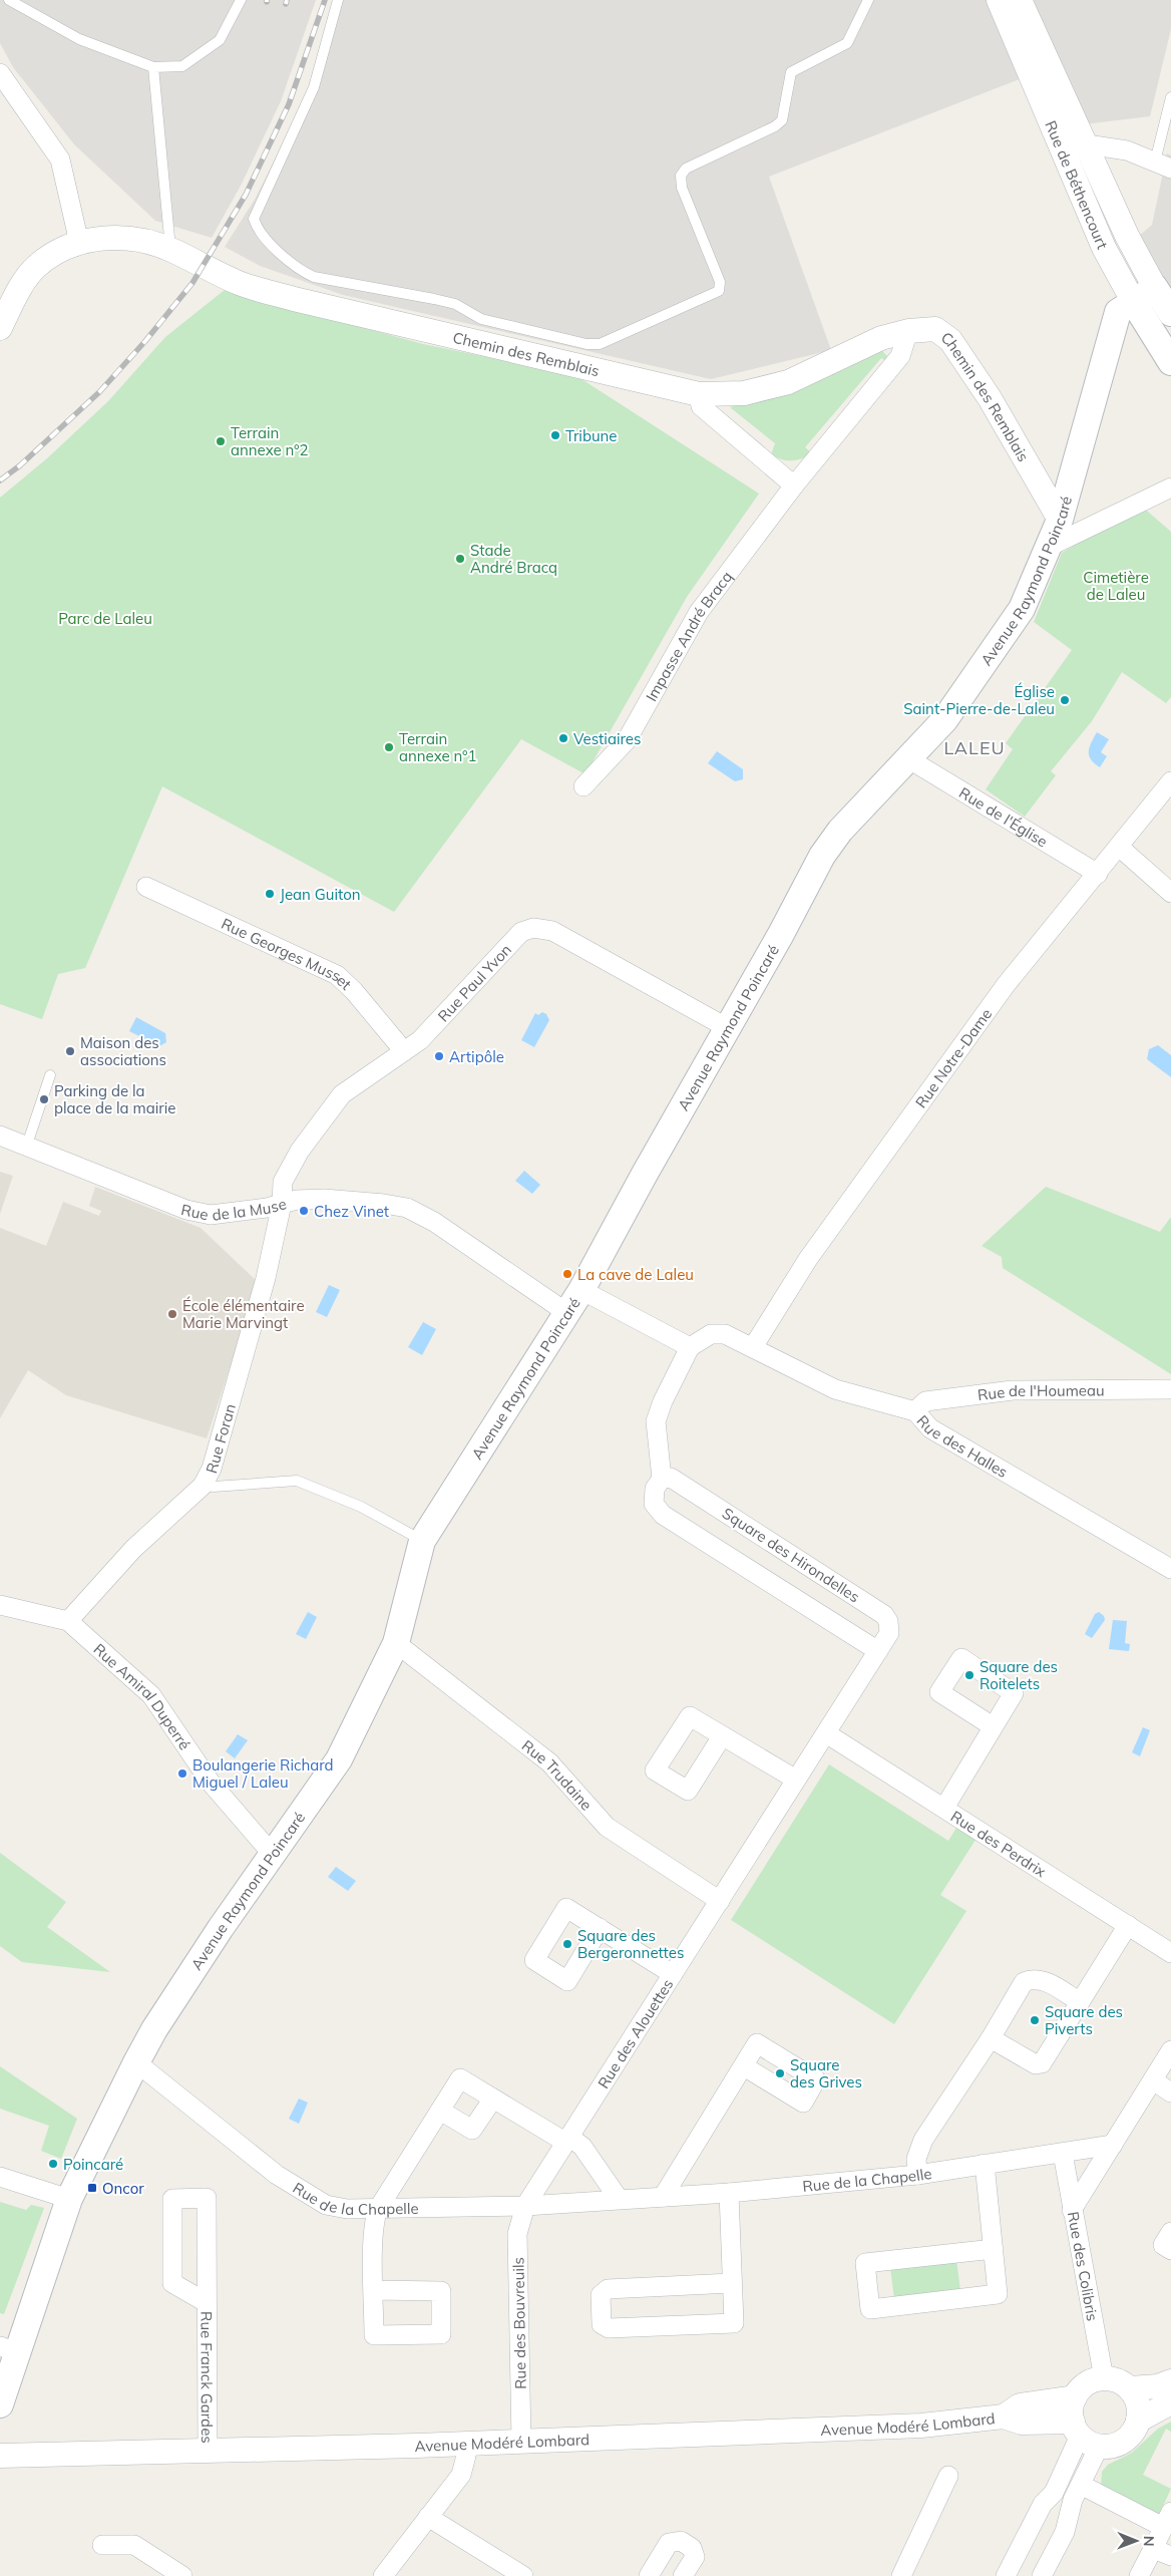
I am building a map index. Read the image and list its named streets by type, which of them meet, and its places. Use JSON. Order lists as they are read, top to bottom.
{
  "streets": {
    "main road": ["Rue de Béthencourt", "Avenue Raymond Poincaré"],
    "street": [
      "Chemin des Remblais",
      "Impasse André Bracq",
      "Rue de l'Église",
      "Rue Georges Musset",
      "Rue Paul Yvon",
      "Rue Notre-Dame",
      "Rue de la Muse",
      "Rue de l'Houmeau",
      "Rue Foran",
      "Rue des Halles",
      "Square des Hirondelles",
      "Rue Amiral Duperré",
      "Rue Trudaine",
      "Rue des Perdrix",
      "Rue des Alouettes",
      "Rue de la Chapelle",
      "Rue des Colibris",
      "Rue des Bouvreuils",
      "Rue Franck Gardes",
      "Avenue Modéré Lombard"
    ]
  },
  "crossings": [
    ["Rue de Béthencourt", "Avenue Raymond Poincaré"],
    ["Chemin des Remblais", "Avenue Raymond Poincaré"],
    ["Chemin des Remblais", "Impasse André Bracq"],
    ["Avenue Raymond Poincaré", "Rue de l'Église"],
    ["Avenue Raymond Poincaré", "Rue Paul Yvon"],
    ["Avenue Raymond Poincaré", "Rue de la Muse"],
    ["Avenue Raymond Poincaré", "Rue Amiral Duperré"],
    ["Avenue Raymond Poincaré", "Rue Trudaine"],
    ["Avenue Raymond Poincaré", "Rue de la Chapelle"],
    ["Rue de l'Église", "Rue Notre-Dame"],
    ["Rue Georges Musset", "Rue Paul Yvon"],
    ["Rue Paul Yvon", "Rue de la Muse"],
    ["Rue Paul Yvon", "Rue Foran"],
    ["Rue Notre-Dame", "Rue des Halles"],
    ["Rue de la Muse", "Rue Foran"],
    ["Rue de l'Houmeau", "Rue des Halles"],
    ["Rue Foran", "Rue Amiral Duperré"],
    ["Square des Hirondelles", "Rue des Perdrix"],
    ["Square des Hirondelles", "Rue des Alouettes"],
    ["Rue Trudaine", "Rue des Alouettes"],
    ["Rue des Perdrix", "Rue des Alouettes"],
    ["Rue des Alouettes", "Rue de la Chapelle"],
    ["Rue des Alouettes", "Rue des Bouvreuils"],
    ["Rue de la Chapelle", "Rue des Colibris"],
    ["Rue de la Chapelle", "Rue des Bouvreuils"],
    ["Rue des Colibris", "Avenue Modéré Lombard"],
    ["Rue des Bouvreuils", "Avenue Modéré Lombard"],
    ["Rue Franck Gardes", "Avenue Modéré Lombard"]
  ],
  "districts": ["LALEU"],
  "parks": ["Cimetière de Laleu", "Parc de Laleu"],
  "places": {
    "other": [
      "Tribune",
      "Terrain annexe n°2",
      "Stade André Bracq",
      "Église Saint-Pierre-de-Laleu",
      "Vestiaires",
      "Terrain annexe n°1",
      "Jean Guiton",
      "Maison des associations",
      "Artipôle",
      "Parking de la place de la mairie",
      "Chez Vinet",
      "La cave de Laleu",
      "École élémentaire Marie Marvingt",
      "Square des Roitelets",
      "Boulangerie Richard Miguel / Laleu",
      "Square des Bergeronnettes",
      "Square des Piverts",
      "Square des Grives",
      "Poincaré"
    ],
    "transit": ["Oncor"]
  },
  "north": "right"
}
